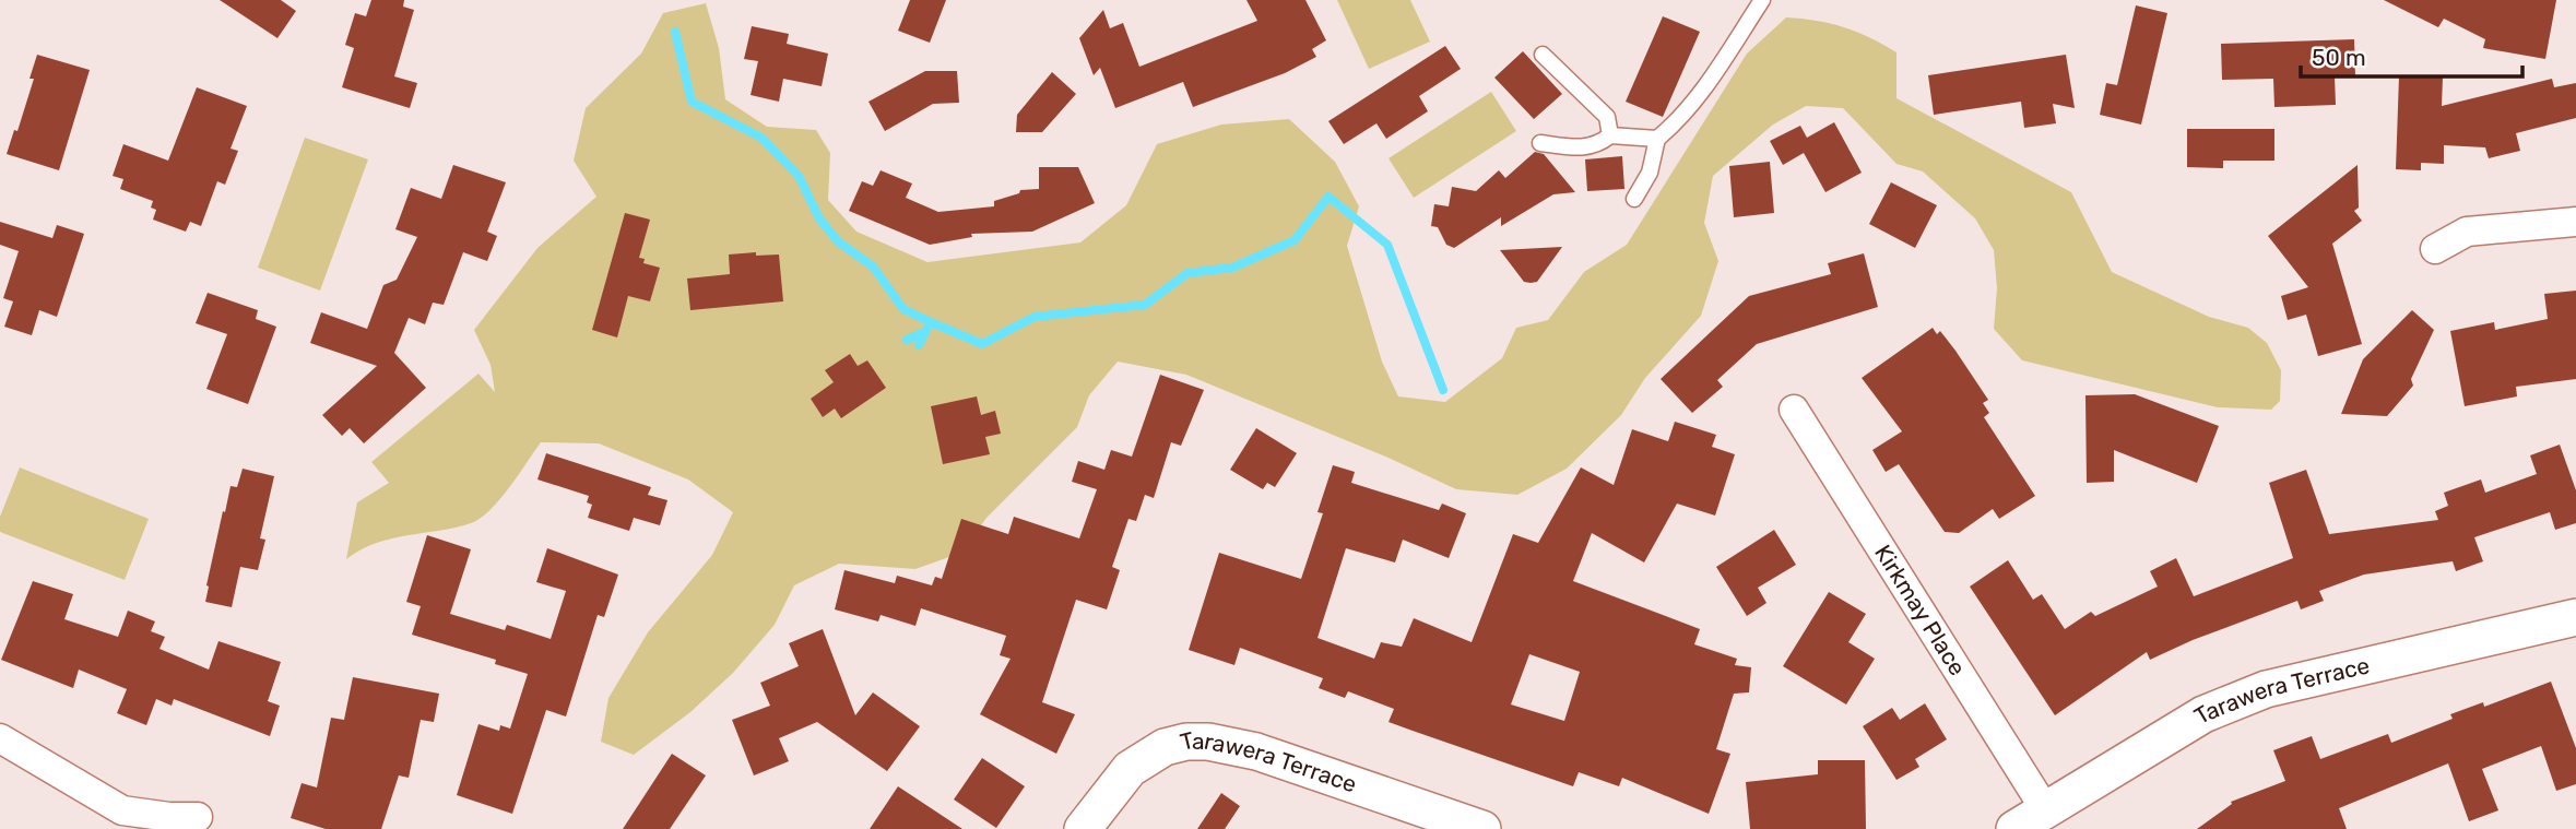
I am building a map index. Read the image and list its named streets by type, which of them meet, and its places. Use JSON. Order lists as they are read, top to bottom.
{
  "streets": {
    "street": ["Kirkmay Place", "Tarawera Terrace"]
  },
  "crossings": [
    ["Kirkmay Place", "Tarawera Terrace"]
  ],
  "scale_bar": "50 m"
}
